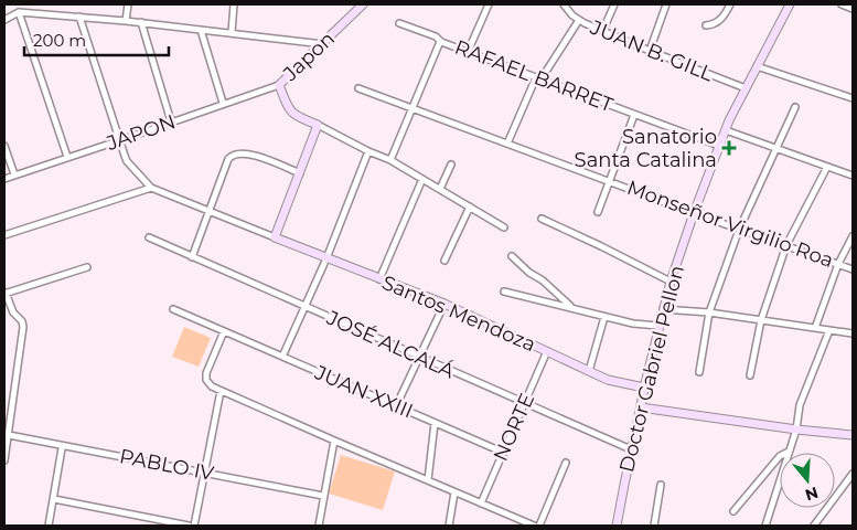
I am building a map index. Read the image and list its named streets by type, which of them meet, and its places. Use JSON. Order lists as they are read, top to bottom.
{
  "streets": {
    "street": [
      "JUAN B. GILL",
      "Japon",
      "RAFAEL BARRET",
      "JAPON",
      "Monseñor Virgilio Roa",
      "Santos Mendoza",
      "JOSÉ ALCALÁ",
      "Doctor Gabriel Pellon",
      "JUAN XXIII",
      "NORTE",
      "PABLO IV"
    ]
  },
  "crossings": [
    ["JUAN B. GILL", "Doctor Gabriel Pellon"],
    ["Japon", "JAPON"],
    ["RAFAEL BARRET", "Doctor Gabriel Pellon"],
    ["Monseñor Virgilio Roa", "Doctor Gabriel Pellon"],
    ["Santos Mendoza", "Doctor Gabriel Pellon"],
    ["Santos Mendoza", "NORTE"],
    ["JOSÉ ALCALÁ", "Doctor Gabriel Pellon"],
    ["JOSÉ ALCALÁ", "NORTE"],
    ["JUAN XXIII", "NORTE"]
  ],
  "places": {
    "health": ["Sanatorio Santa Catalina"]
  },
  "scale_bar": "200 m",
  "north": "bottom"
}
